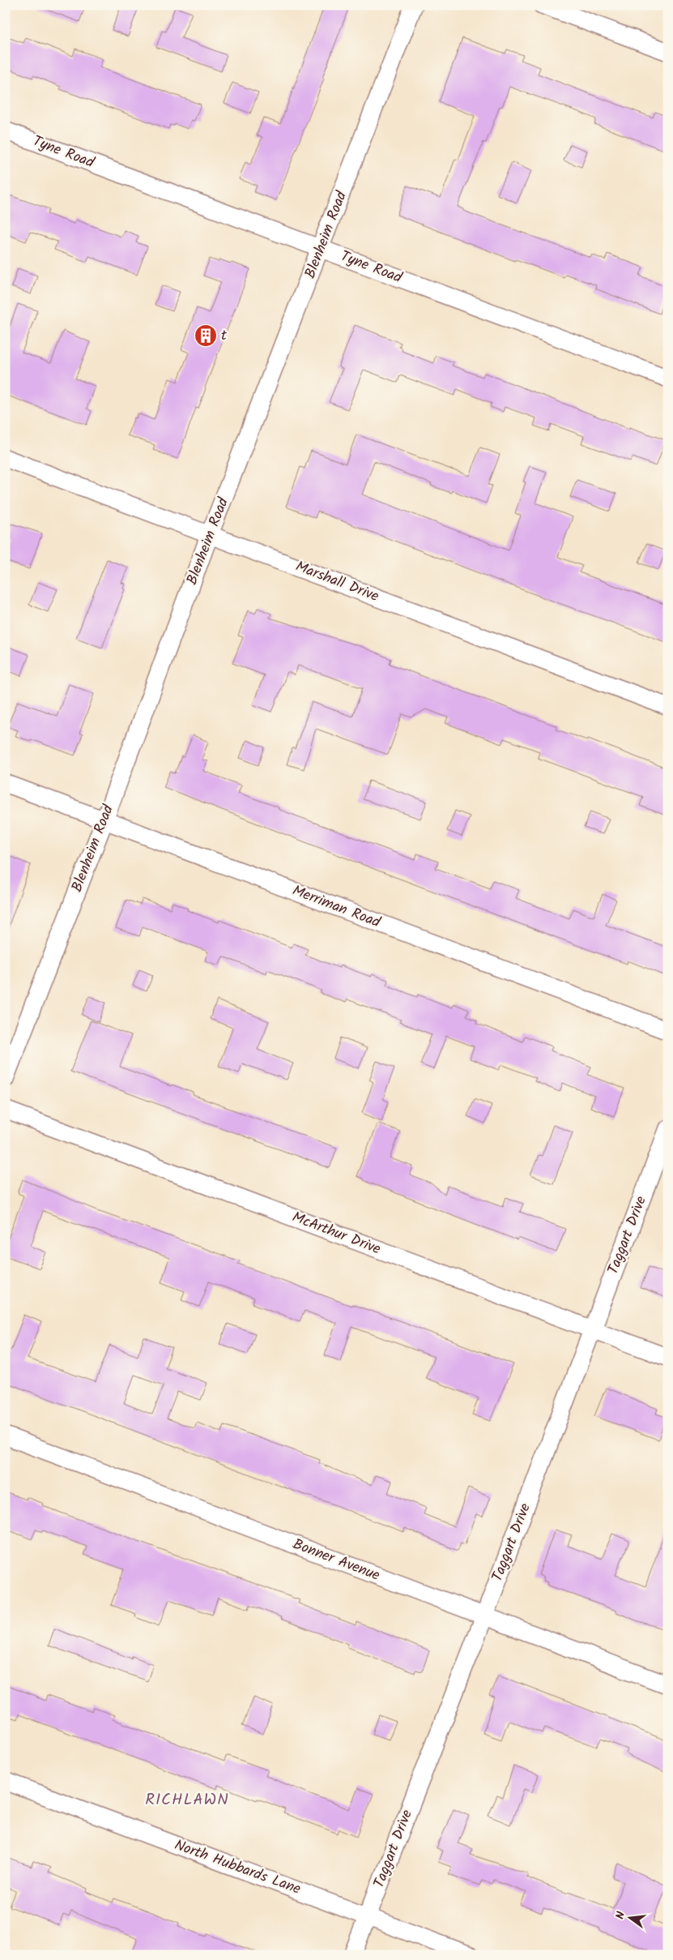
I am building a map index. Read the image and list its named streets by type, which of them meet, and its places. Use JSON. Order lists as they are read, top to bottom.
{
  "streets": {
    "street": [
      "Tyne Road",
      "Blenheim Road",
      "Marshall Drive",
      "Merriman Road",
      "McArthur Drive",
      "Taggart Drive",
      "Bonner Avenue",
      "North Hubbards Lane"
    ]
  },
  "crossings": [
    ["Tyne Road", "Blenheim Road"],
    ["Blenheim Road", "Marshall Drive"],
    ["Blenheim Road", "Merriman Road"],
    ["McArthur Drive", "Taggart Drive"],
    ["Taggart Drive", "Bonner Avenue"],
    ["Taggart Drive", "North Hubbards Lane"]
  ],
  "districts": ["RICHLAWN"],
  "places": {
    "building": ["t"]
  },
  "north": "left"
}
